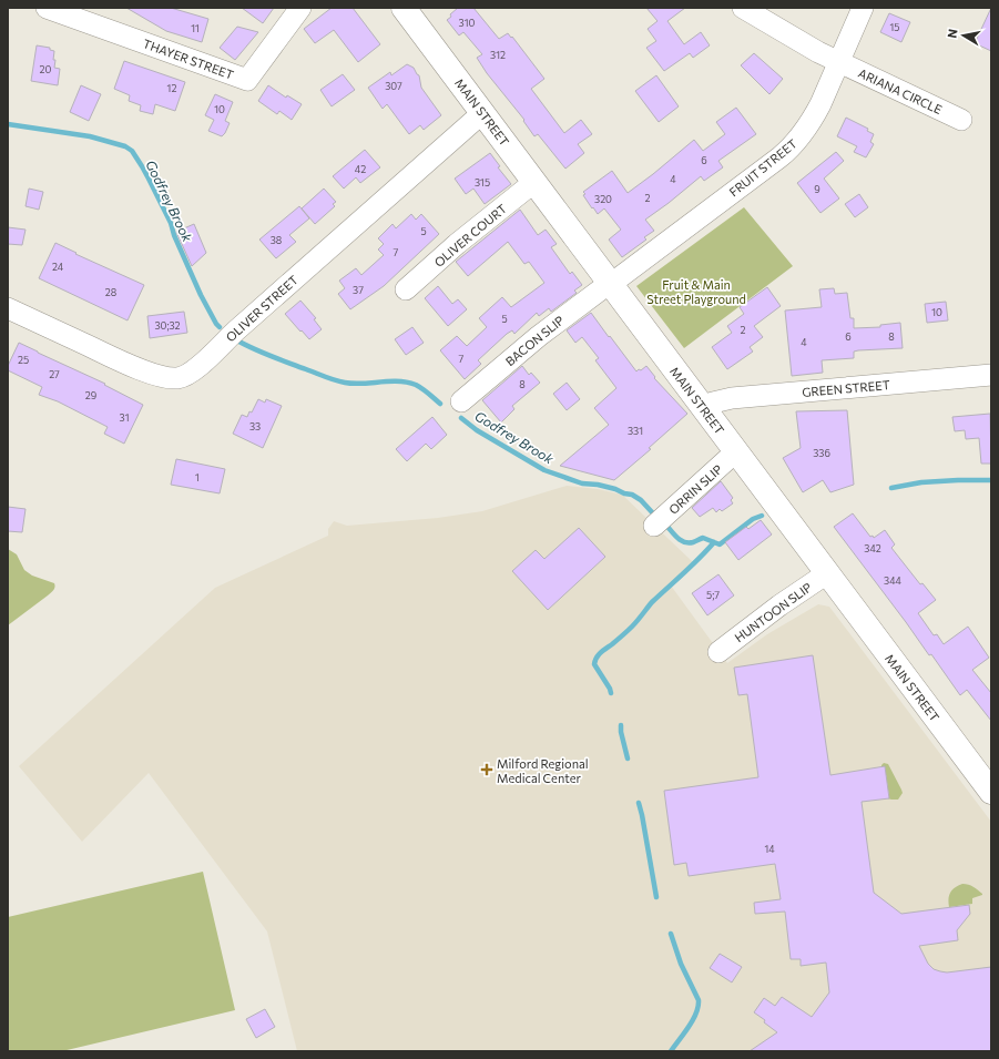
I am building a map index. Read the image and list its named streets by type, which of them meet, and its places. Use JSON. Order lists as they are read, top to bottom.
{
  "streets": {
    "main road": ["MAIN STREET"],
    "street": [
      "THAYER STREET",
      "ARIANA CIRCLE",
      "FRUIT STREET",
      "OLIVER COURT",
      "OLIVER STREET",
      "BACON SLIP",
      "GREEN STREET",
      "ORRIN SLIP",
      "HUNTOON SLIP"
    ]
  },
  "crossings": [
    ["ARIANA CIRCLE", "FRUIT STREET"],
    ["MAIN STREET", "FRUIT STREET"],
    ["MAIN STREET", "OLIVER COURT"],
    ["MAIN STREET", "OLIVER STREET"],
    ["MAIN STREET", "BACON SLIP"],
    ["MAIN STREET", "GREEN STREET"],
    ["MAIN STREET", "ORRIN SLIP"],
    ["MAIN STREET", "HUNTOON SLIP"],
    ["FRUIT STREET", "BACON SLIP"]
  ],
  "water": ["Godfrey Brook"],
  "parks": ["Fruit & Main Street Playground"],
  "places": {
    "health": ["Milford Regional Medical Center"]
  },
  "house_numbers": [
    "310",
    "15",
    "11",
    "312",
    "20",
    "307",
    "12",
    "10",
    "6",
    "42",
    "4",
    "315",
    "9",
    "2",
    "320",
    "5",
    "38",
    "7",
    "24",
    "37",
    "28",
    "10",
    "5",
    "30;32",
    "2",
    "6",
    "8",
    "4",
    "7",
    "25",
    "27",
    "8",
    "29",
    "31",
    "33",
    "331",
    "336",
    "1",
    "342",
    "344",
    "5;7",
    "14"
  ],
  "north": "left"
}
